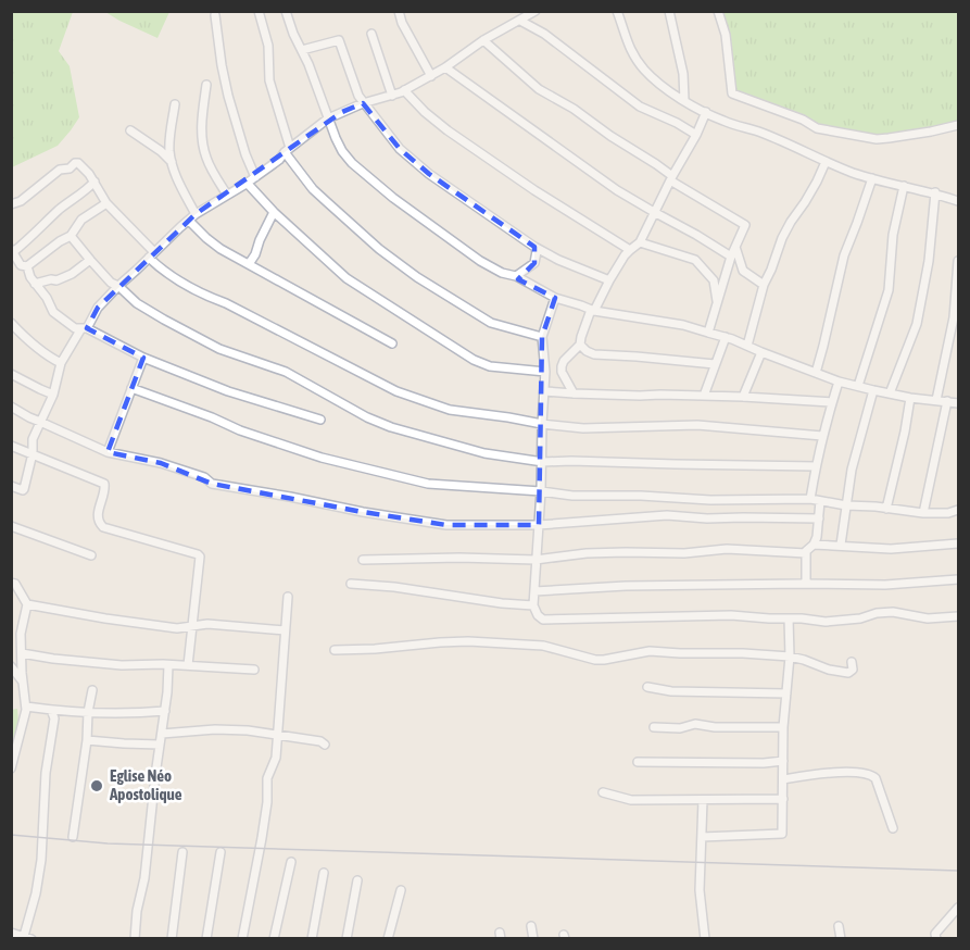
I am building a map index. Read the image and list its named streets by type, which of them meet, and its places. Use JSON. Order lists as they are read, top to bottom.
{
  "places": ["Eglise Néo Apostolique"]
}
